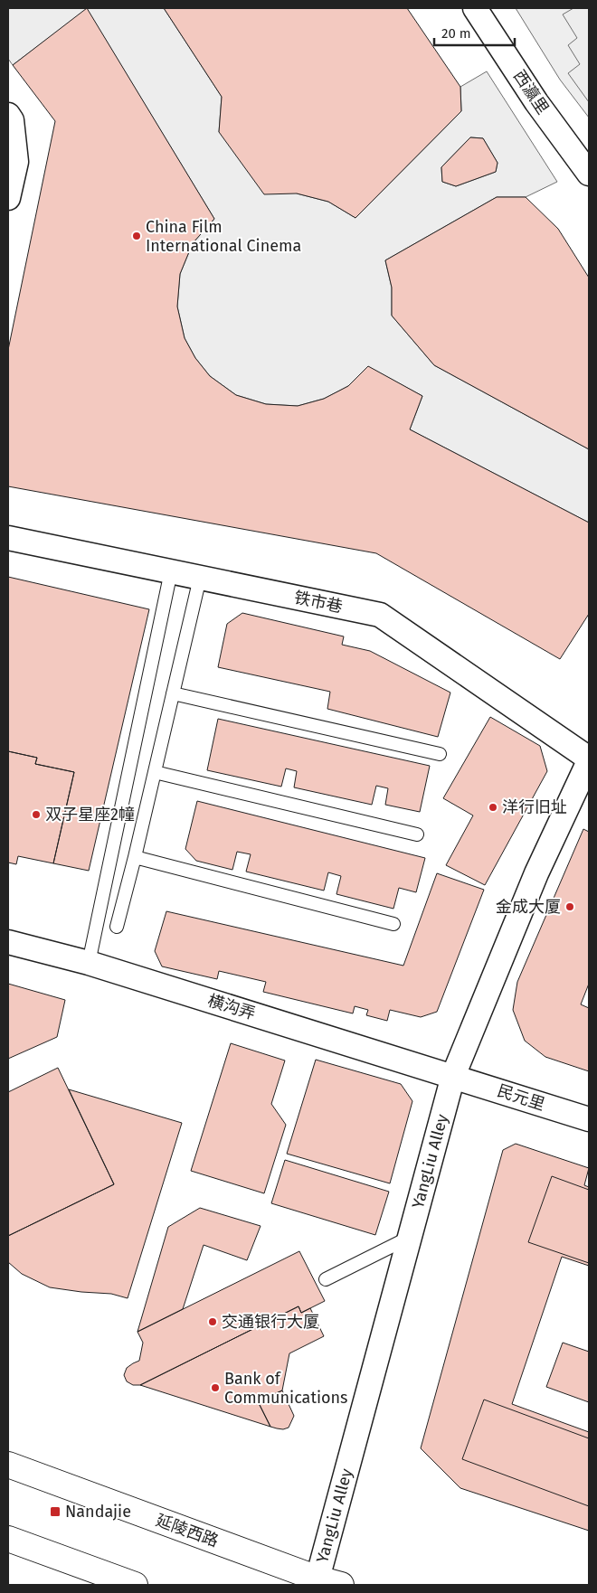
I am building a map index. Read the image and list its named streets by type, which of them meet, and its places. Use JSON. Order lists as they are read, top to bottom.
{
  "streets": {
    "main road": ["延陵西路"],
    "street": [
      "西瀛里",
      "铁市巷",
      "横沟弄",
      "民元里",
      "YangLiu Alley"
    ]
  },
  "crossings": [
    ["铁市巷", "YangLiu Alley"],
    ["横沟弄", "民元里"],
    ["横沟弄", "YangLiu Alley"],
    ["民元里", "YangLiu Alley"],
    ["YangLiu Alley", "延陵西路"]
  ],
  "places": {
    "other": [
      "China Film International Cinema",
      "洋行旧址",
      "双子星座2幢",
      "金成大厦",
      "交通银行大厦",
      "Bank of Communications"
    ],
    "transit": ["Nandajie"]
  },
  "scale_bar": "20 m"
}
